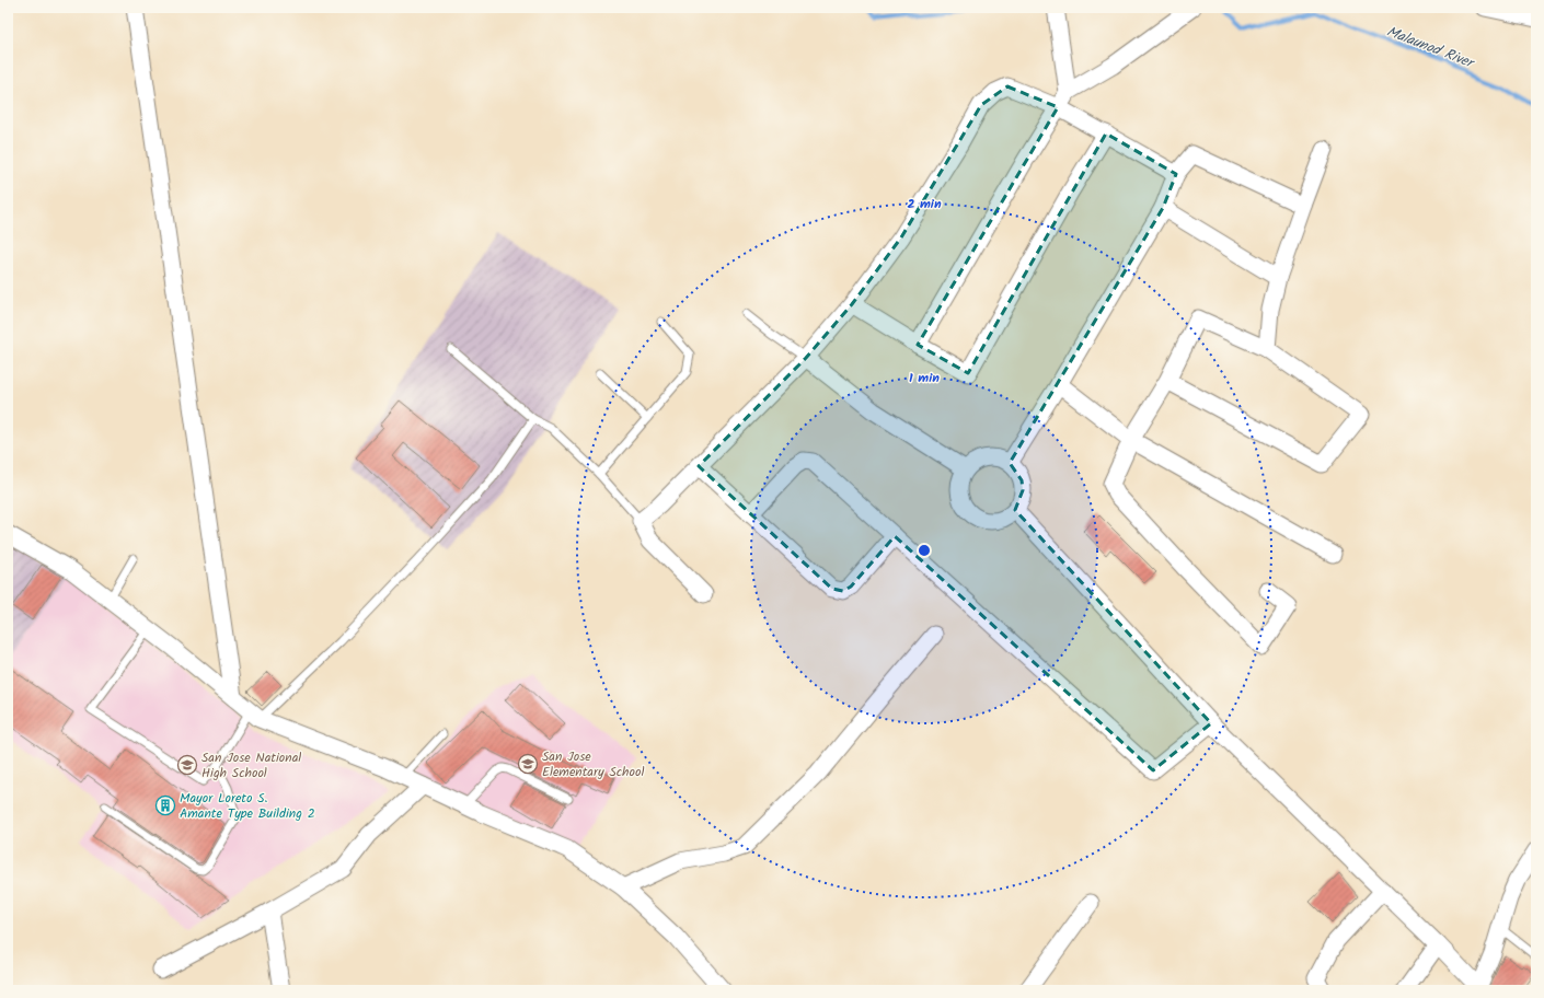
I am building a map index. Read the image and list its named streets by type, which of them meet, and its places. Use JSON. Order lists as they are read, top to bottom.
{
  "water": ["Malaunod River"],
  "places": {
    "school or university": ["San Jose Elementary School", "San Jose National High School"],
    "building": ["Mayor Loreto S. Amante Type Building 2"]
  },
  "rings": ["2 min", "1 min"]
}
